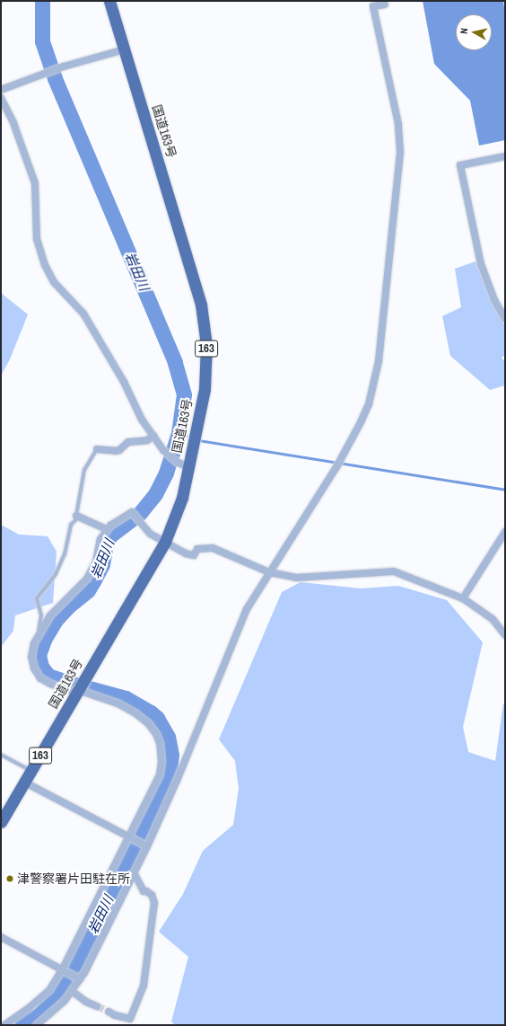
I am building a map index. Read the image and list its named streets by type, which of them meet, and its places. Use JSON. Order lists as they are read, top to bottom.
{
  "streets": {
    "highway": ["国道163号", "163"]
  },
  "water": ["岩田川"],
  "places": ["津警察署片田駐在所"],
  "north": "left"
}
